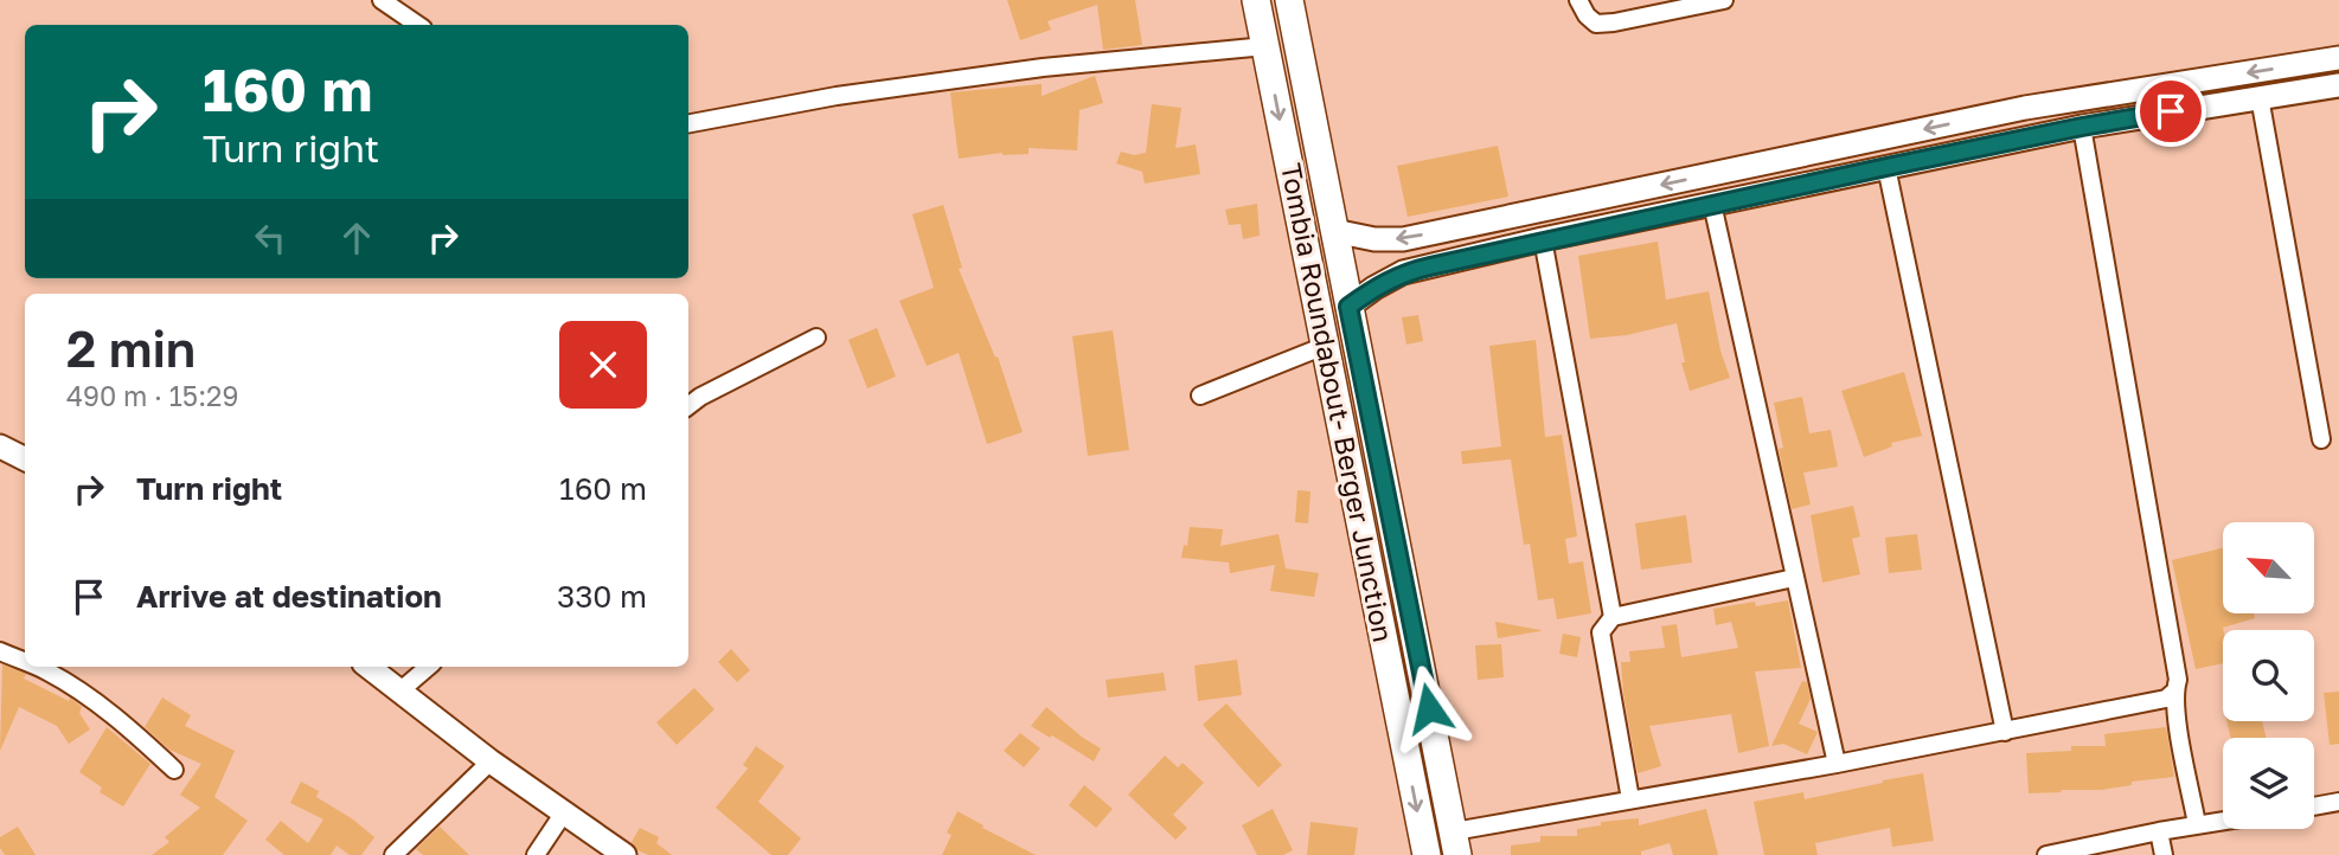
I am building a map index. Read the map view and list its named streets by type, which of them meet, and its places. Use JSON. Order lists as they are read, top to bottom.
{
  "streets": {
    "main road": ["Tombia Roundabout- Berger Junction"]
  },
  "north": "top left",
  "page": {
    "turn": ["160 m", "Turn right"],
    "heading": ["2 min", "490 m · 15:29"],
    "list": [
      {
        "name": "Turn right",
        "value": "160 m"
      },
      {
        "name": "Arrive at destination",
        "value": "330 m"
      }
    ]
  }
}
